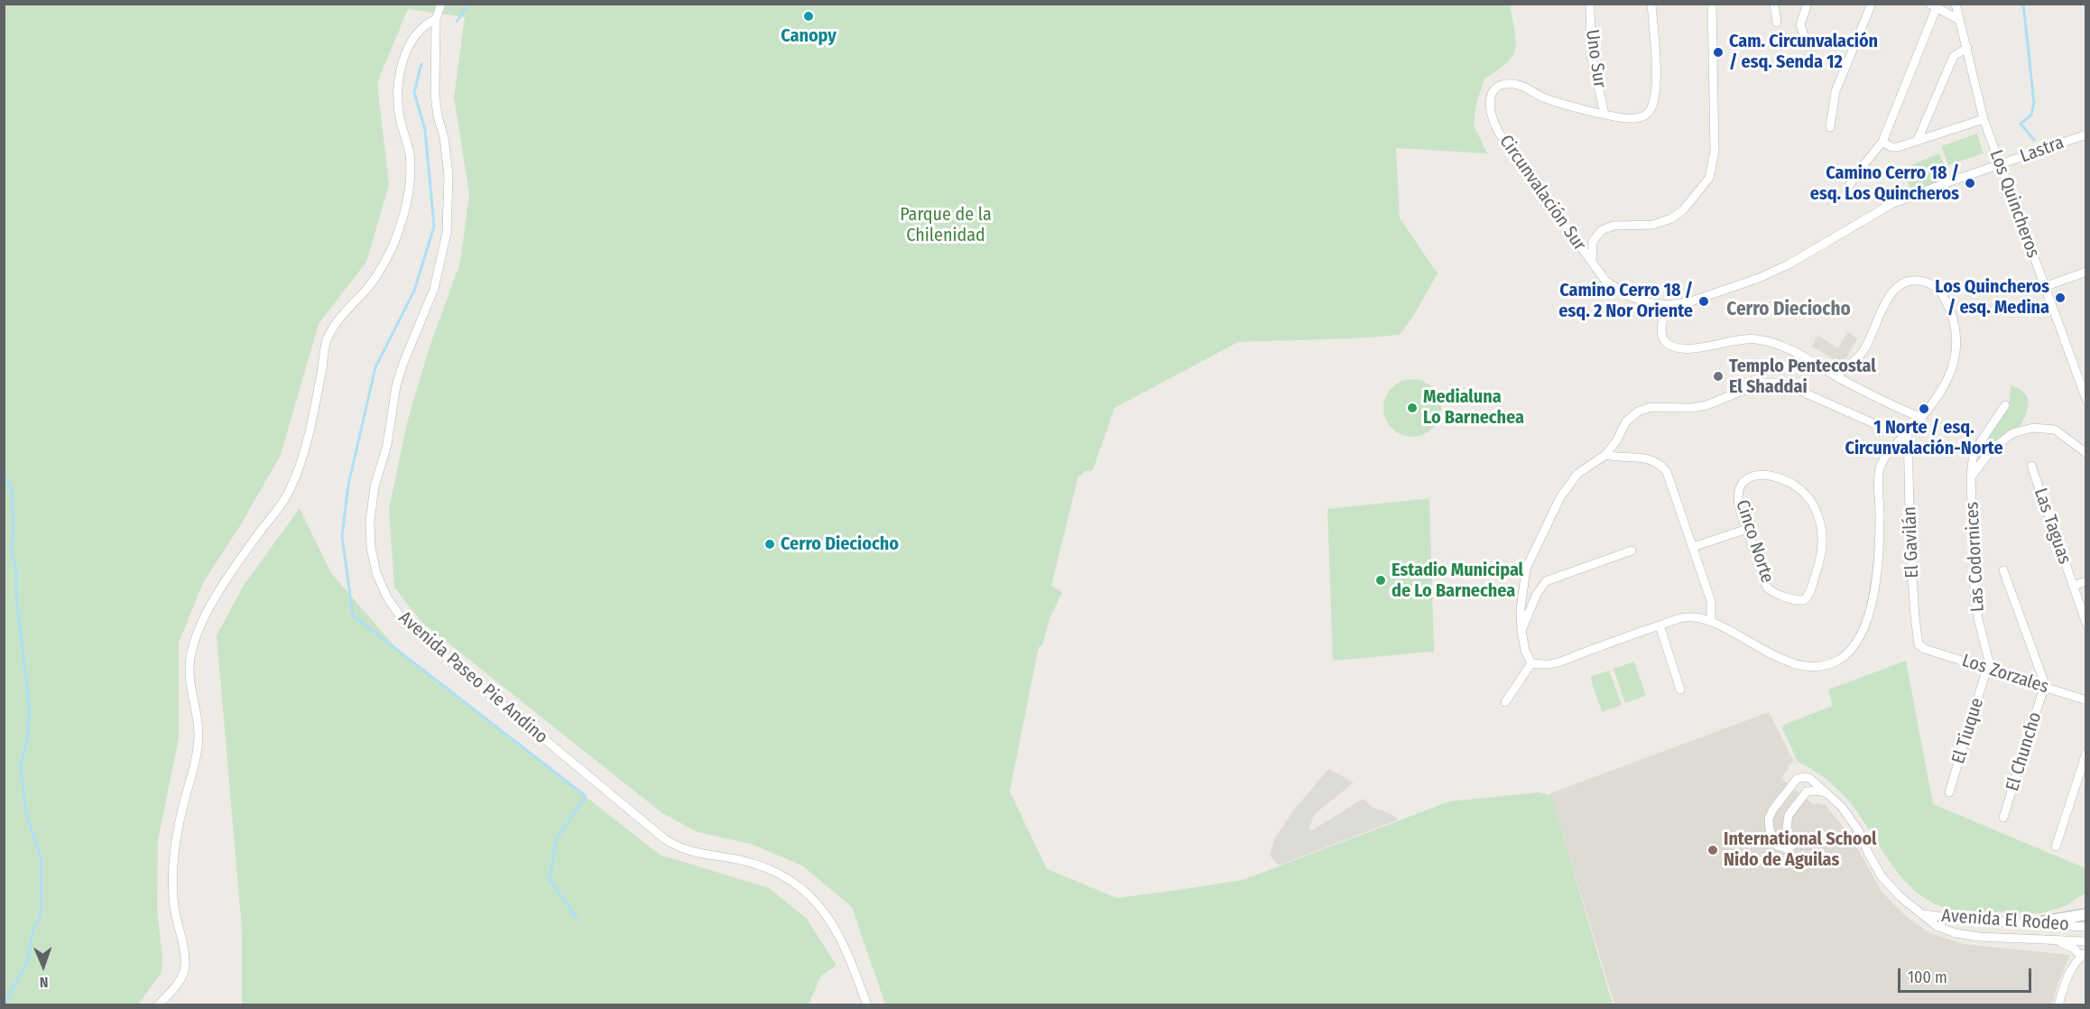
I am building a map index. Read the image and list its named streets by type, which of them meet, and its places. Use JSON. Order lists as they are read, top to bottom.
{
  "streets": {
    "street": [
      "Uno Sur",
      "Lastra",
      "Circunvalación Sur",
      "Los Quincheros",
      "Las Taguas",
      "Cinco Norte",
      "El Gavilán",
      "Las Codornices",
      "Los Zorzales",
      "Avenida Paseo Pie Andino",
      "El Tiuque",
      "El Chuncho",
      "Avenida El Rodeo"
    ]
  },
  "crossings": [
    ["Uno Sur", "Circunvalación Sur"],
    ["Lastra", "Los Quincheros"],
    ["El Gavilán", "Los Zorzales"],
    ["Las Codornices", "Los Zorzales"],
    ["Las Codornices", "El Tiuque"],
    ["Las Codornices", "El Chuncho"],
    ["Los Zorzales", "El Tiuque"],
    ["Los Zorzales", "El Chuncho"]
  ],
  "districts": ["Cerro Dieciocho"],
  "parks": ["Parque de la Chilenidad"],
  "places": [
    "Canopy",
    "Cam. Circunvalación / esq. Senda 12",
    "Camino Cerro 18 / esq. Los Quincheros",
    "Los Quincheros / esq. Medina",
    "Camino Cerro 18 / esq. 2 Nor Oriente",
    "Templo Pentecostal El Shaddai",
    "Medialuna Lo Barnechea",
    "1 Norte / esq. Circunvalación-Norte",
    "Cerro Dieciocho",
    "Estadio Municipal de Lo Barnechea",
    "International School Nido de Aguilas"
  ],
  "scale_bar": "100 m",
  "north": "bottom"
}
